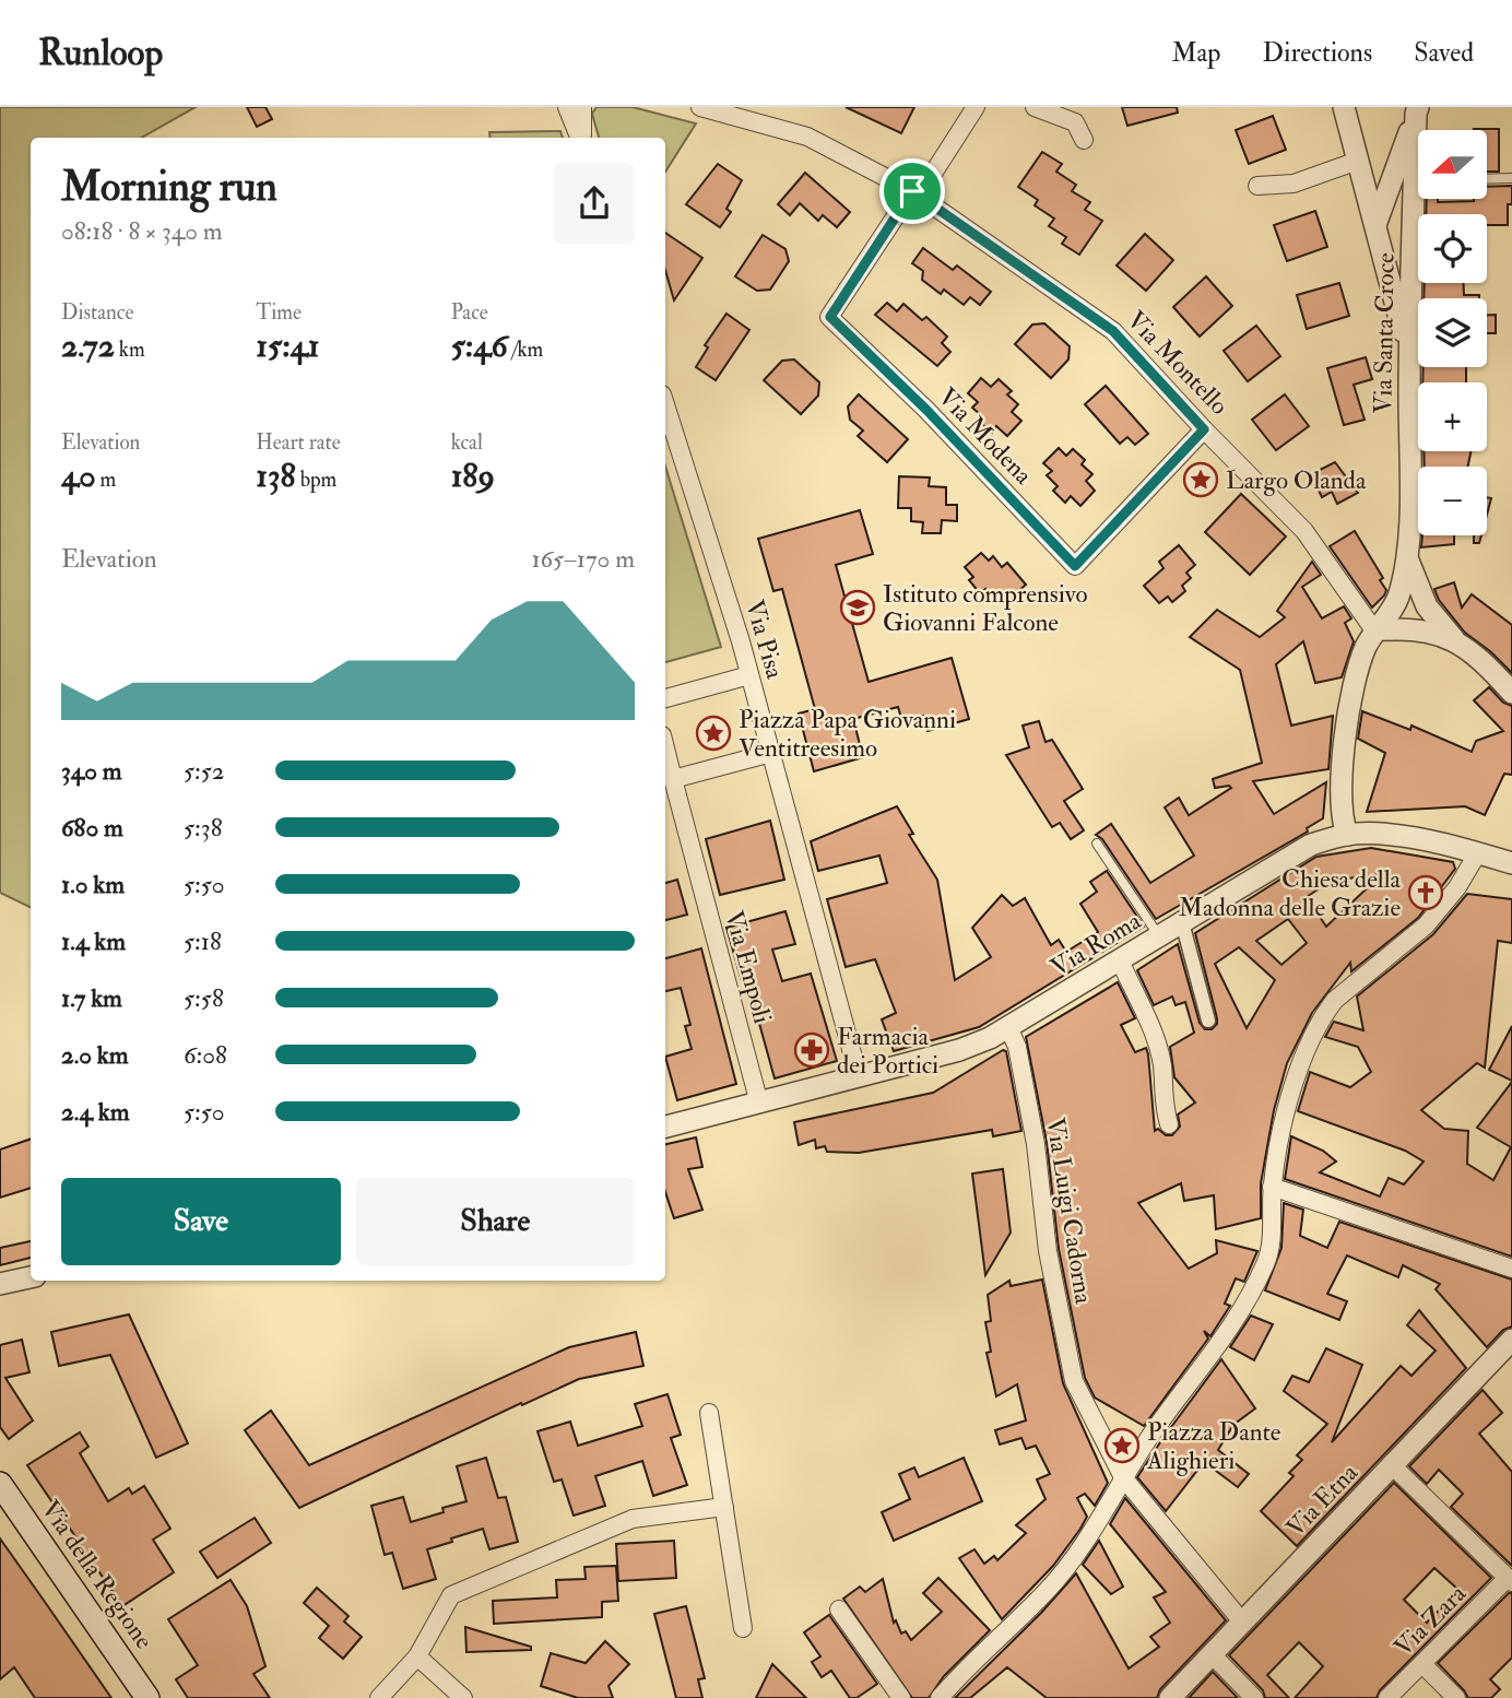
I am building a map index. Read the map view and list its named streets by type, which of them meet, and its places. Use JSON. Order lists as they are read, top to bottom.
{
  "streets": {
    "main road": ["Via della Regione"],
    "street": [
      "Via Santa Croce",
      "Via Montello",
      "Via Modena",
      "Via Pisa",
      "Via Roma",
      "Via Empoli",
      "Via Luigi Cadorna",
      "Via Etna",
      "Via Zara"
    ]
  },
  "crossings": [
    ["Via Montello", "Via Modena"],
    ["Via Pisa", "Via Roma"],
    ["Via Roma", "Via Empoli"],
    ["Via Roma", "Via Luigi Cadorna"]
  ],
  "places": {
    "place": ["Largo Olanda", "Piazza Papa Giovanni Ventitreesimo", "Piazza Dante Alighieri"],
    "school or university": ["Istituto comprensivo Giovanni Falcone"],
    "church": ["Chiesa della Madonna delle Grazie"],
    "pharmacy": ["Farmacia dei Portici"]
  },
  "north": "left",
  "page": {
    "header": "Runloop",
    "nav": ["Map", "Directions", "Saved"],
    "map_buttons": ["+", "−"],
    "heading": ["Morning run", "08:18 · 8 × 340 m"],
    "stats": [
      ["Distance", "2.72 km"],
      ["Time", "15:41"],
      ["Pace", "5:46 /km"],
      ["Elevation", "40 m"],
      ["Heart rate", "138 bpm"],
      ["kcal", "189"]
    ],
    "chart": ["Elevation", "165–170 m"],
    "list": [
      {
        "name": "340 m",
        "note": "5:52"
      },
      {
        "name": "680 m",
        "note": "5:38"
      },
      {
        "name": "1.0 km",
        "note": "5:50"
      },
      {
        "name": "1.4 km",
        "note": "5:18"
      },
      {
        "name": "1.7 km",
        "note": "5:58"
      },
      {
        "name": "2.0 km",
        "note": "6:08"
      },
      {
        "name": "2.4 km",
        "note": "5:50"
      }
    ],
    "buttons": ["Save", "Share"]
  }
}
